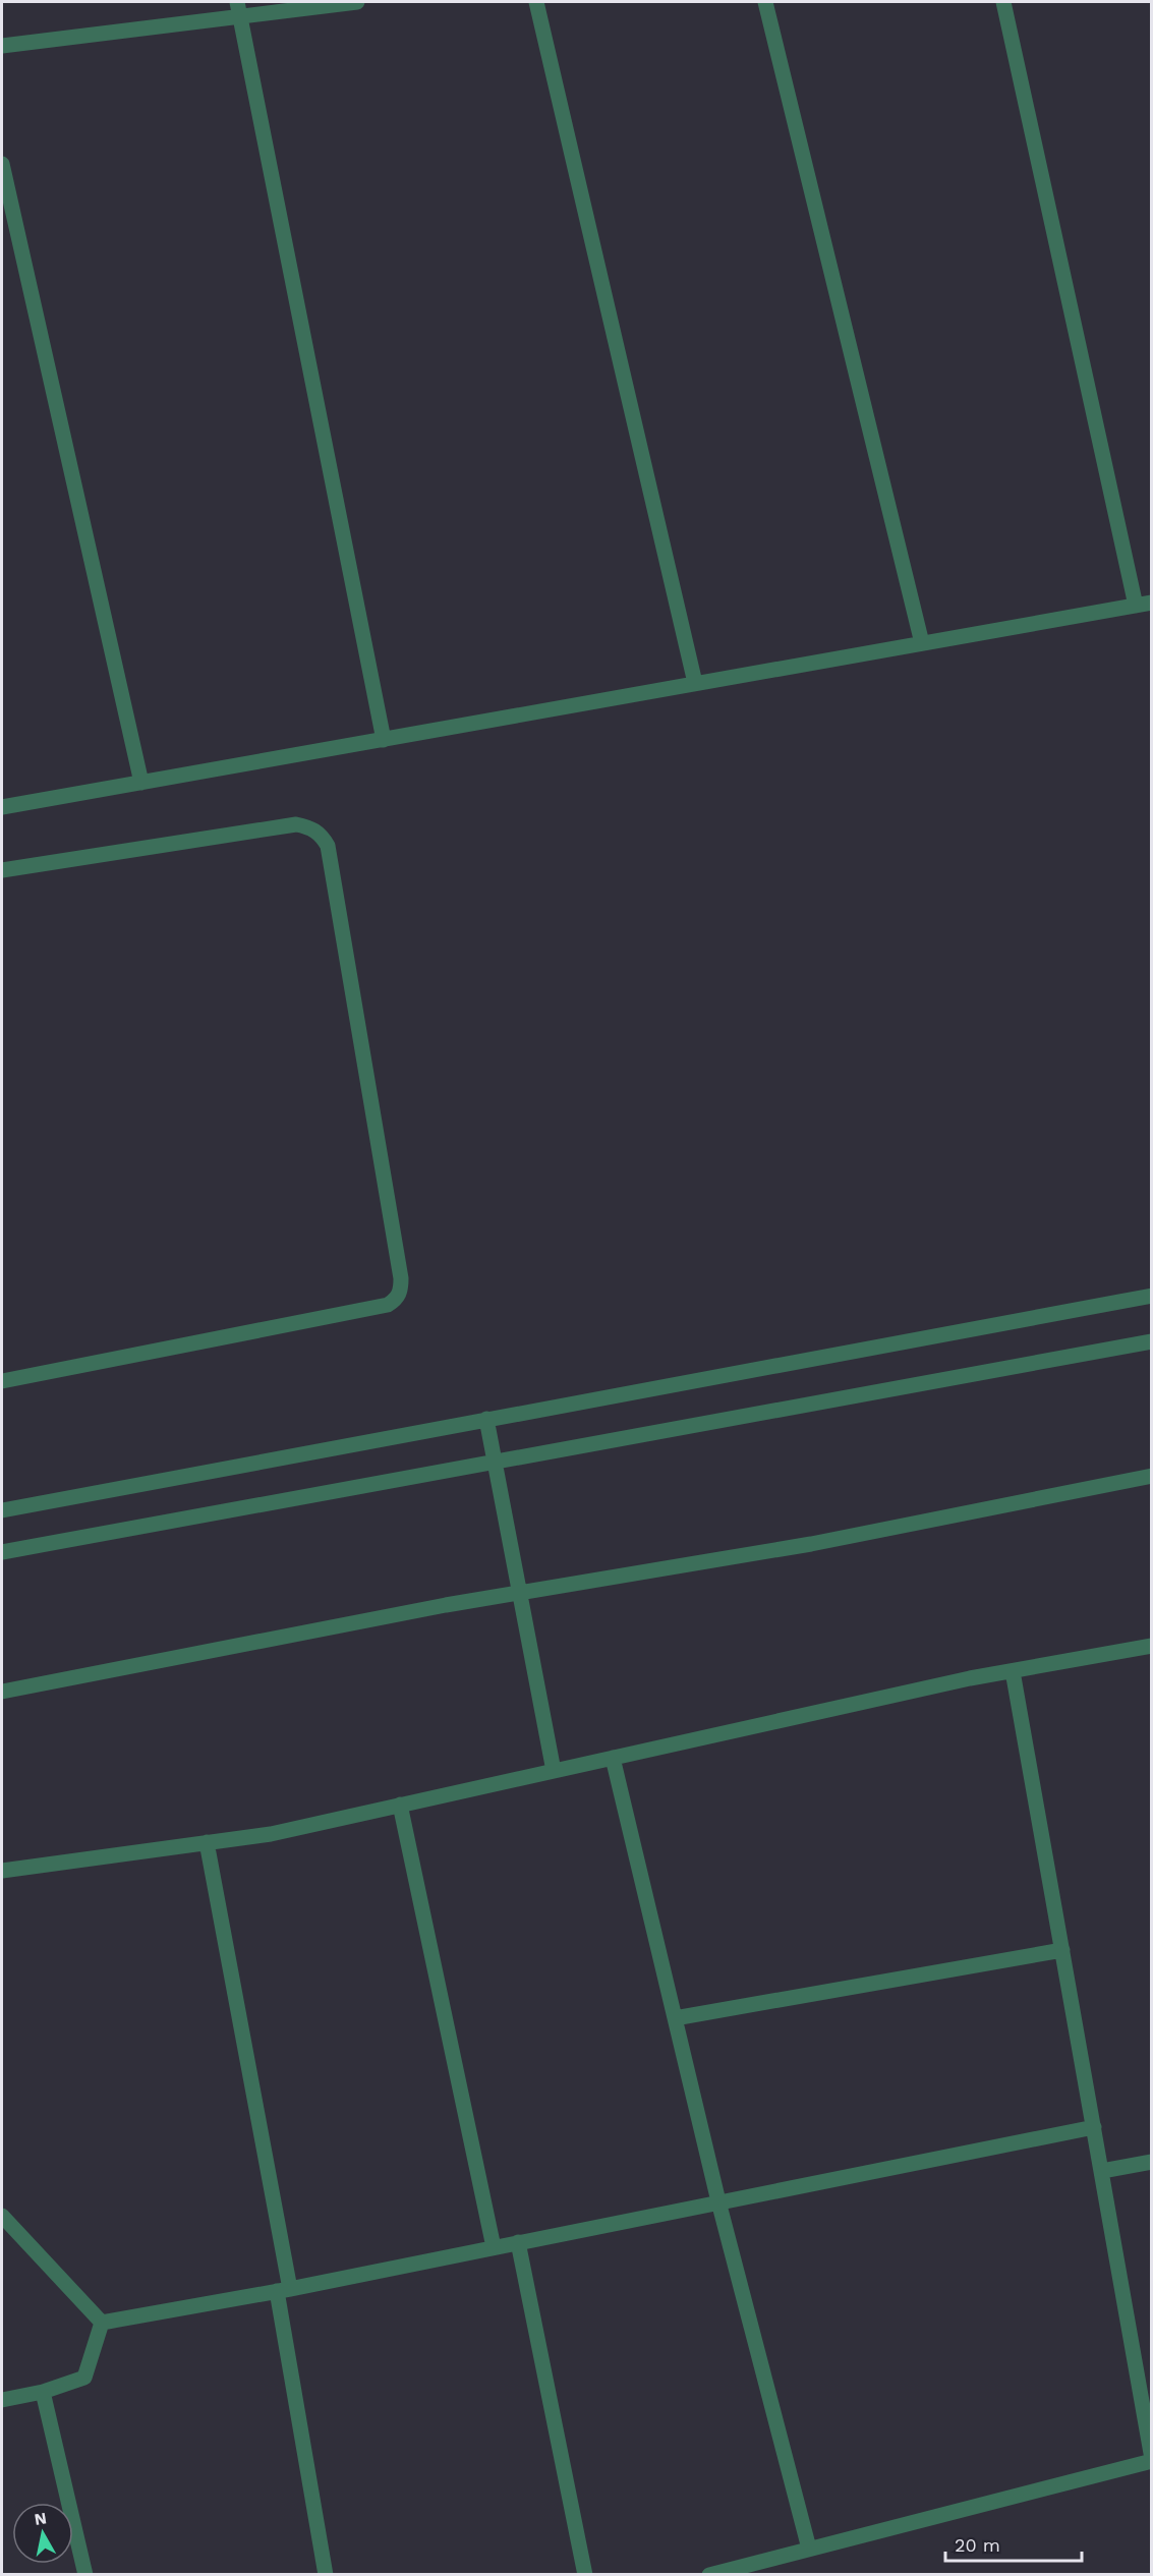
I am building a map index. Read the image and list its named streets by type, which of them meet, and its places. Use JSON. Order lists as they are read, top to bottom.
{
  "scale_bar": "20 m",
  "north": "top"
}
